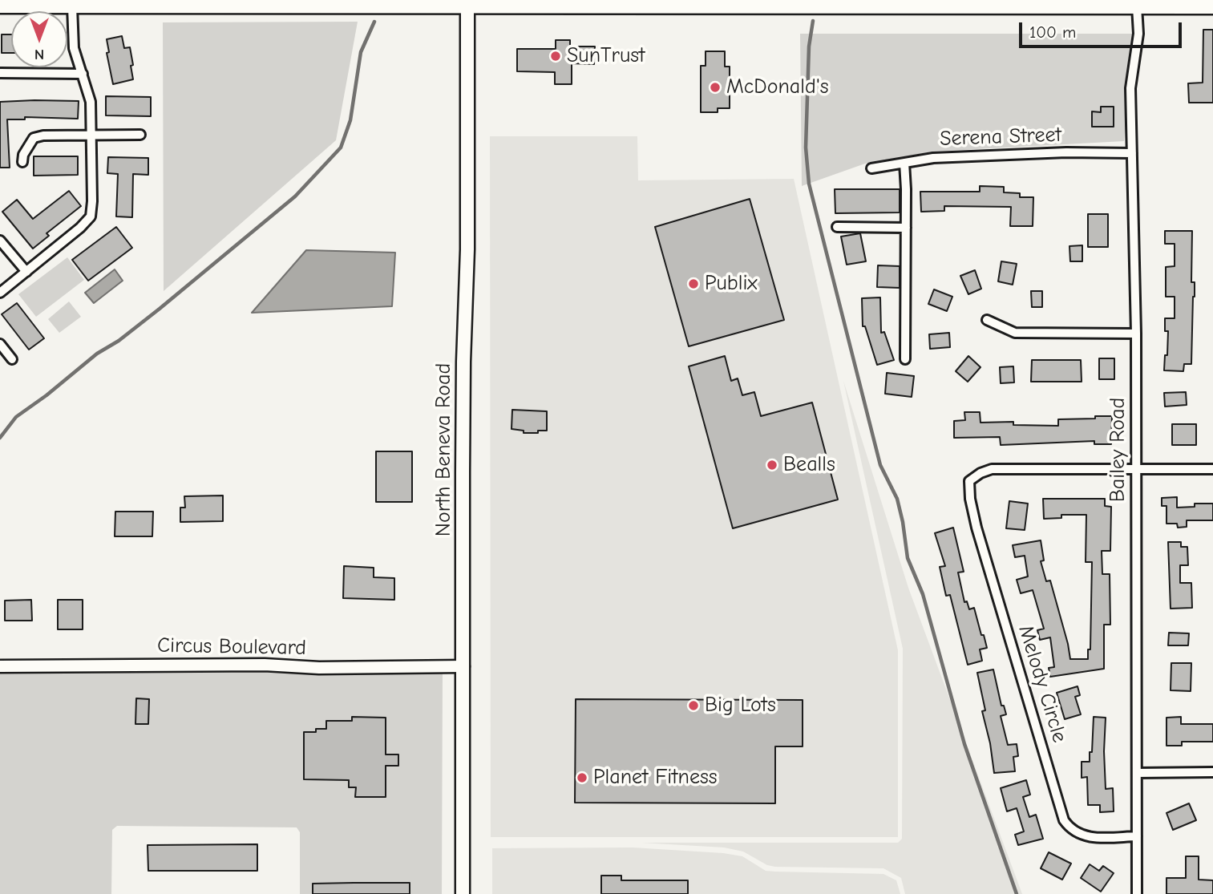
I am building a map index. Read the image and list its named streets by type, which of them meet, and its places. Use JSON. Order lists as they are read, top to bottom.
{
  "streets": {
    "main road": ["North Beneva Road"],
    "street": [
      "Serena Street",
      "Bailey Road",
      "Circus Boulevard",
      "Melody Circle"
    ]
  },
  "crossings": [
    ["Serena Street", "Bailey Road"],
    ["North Beneva Road", "Circus Boulevard"],
    ["Bailey Road", "Melody Circle"]
  ],
  "places": [
    "SunTrust",
    "McDonald's",
    "Publix",
    "Bealls",
    "Big Lots",
    "Planet Fitness"
  ],
  "scale_bar": "100 m",
  "north": "bottom"
}
